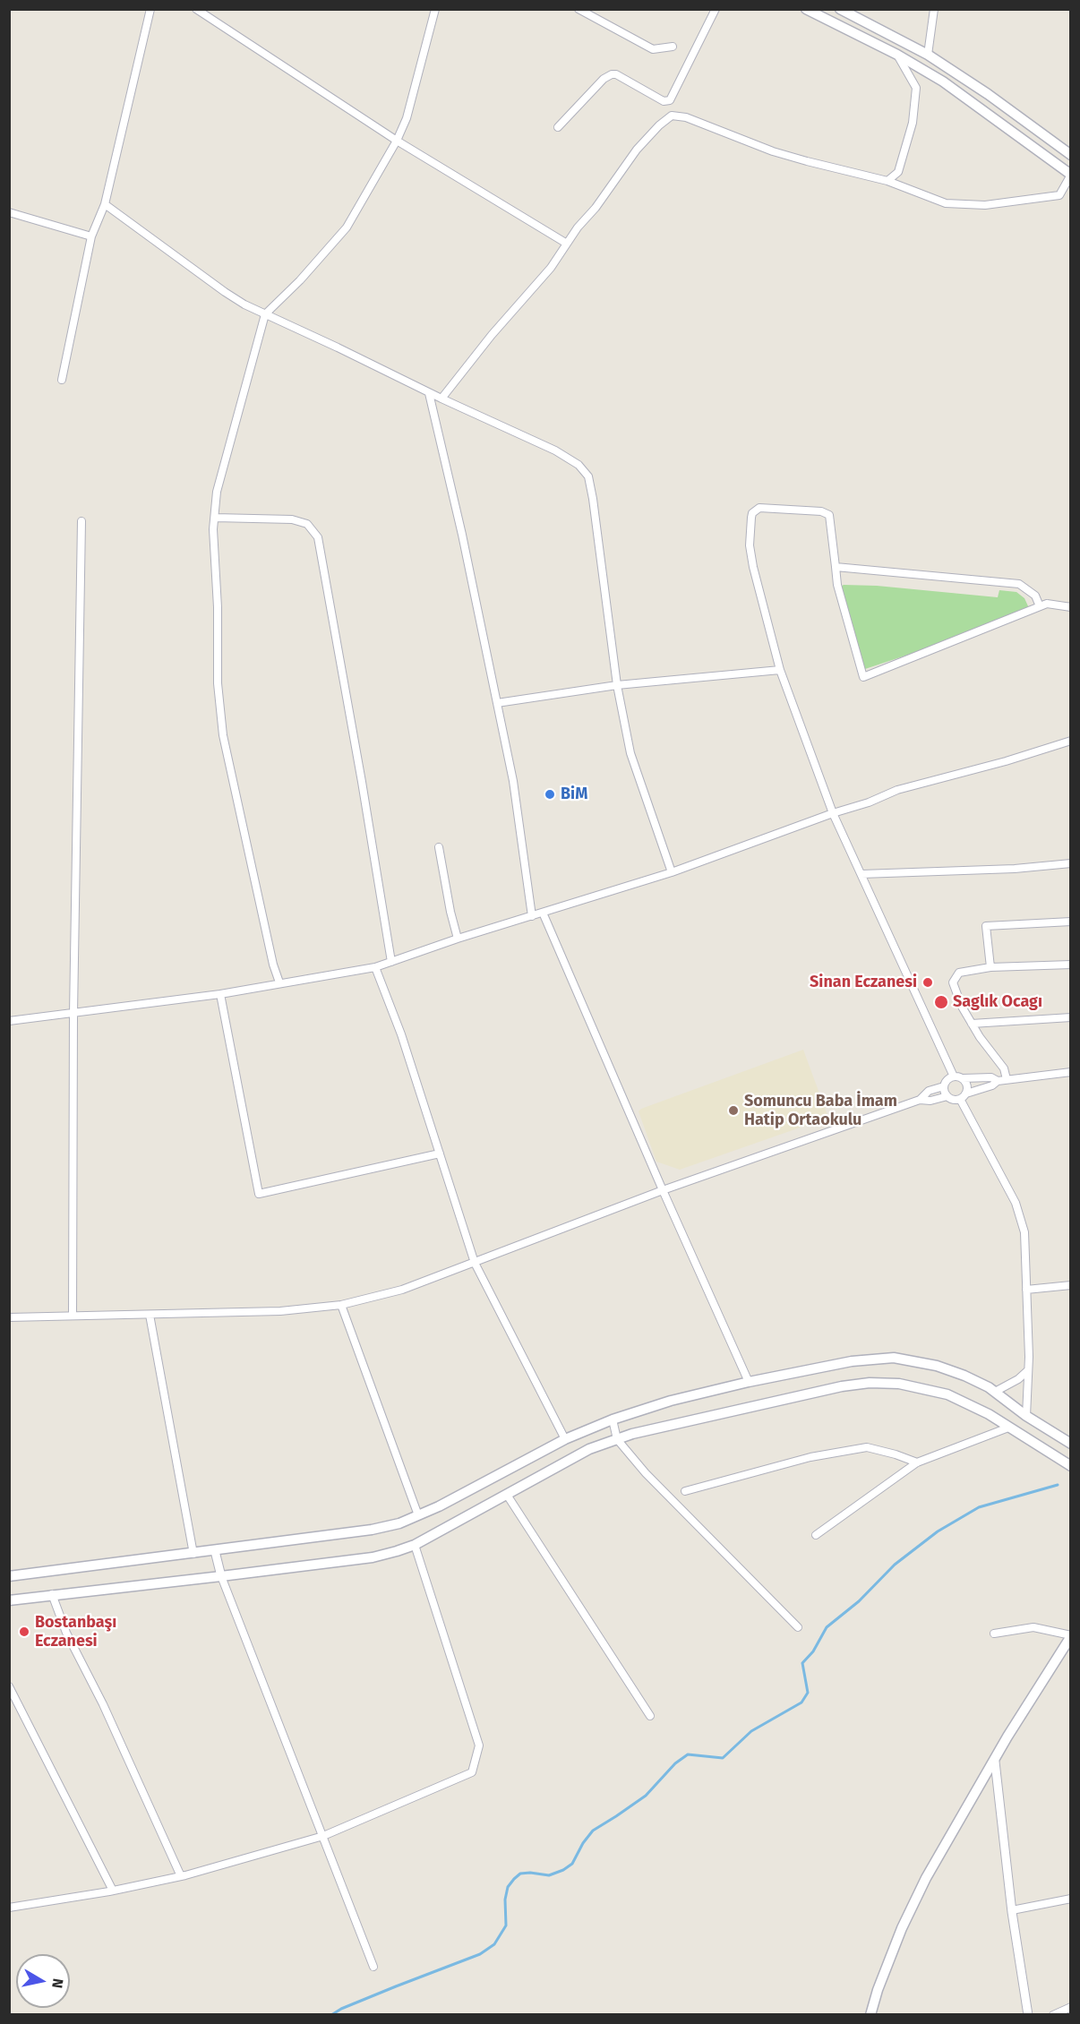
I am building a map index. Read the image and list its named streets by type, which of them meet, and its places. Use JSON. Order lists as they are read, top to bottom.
{
  "places": [
    "BiM",
    "Sinan Eczanesi",
    "Saglık Ocagı",
    "Somuncu Baba İmam Hatip Ortaokulu",
    "Bostanbaşı Eczanesi"
  ],
  "north": "right"
}
